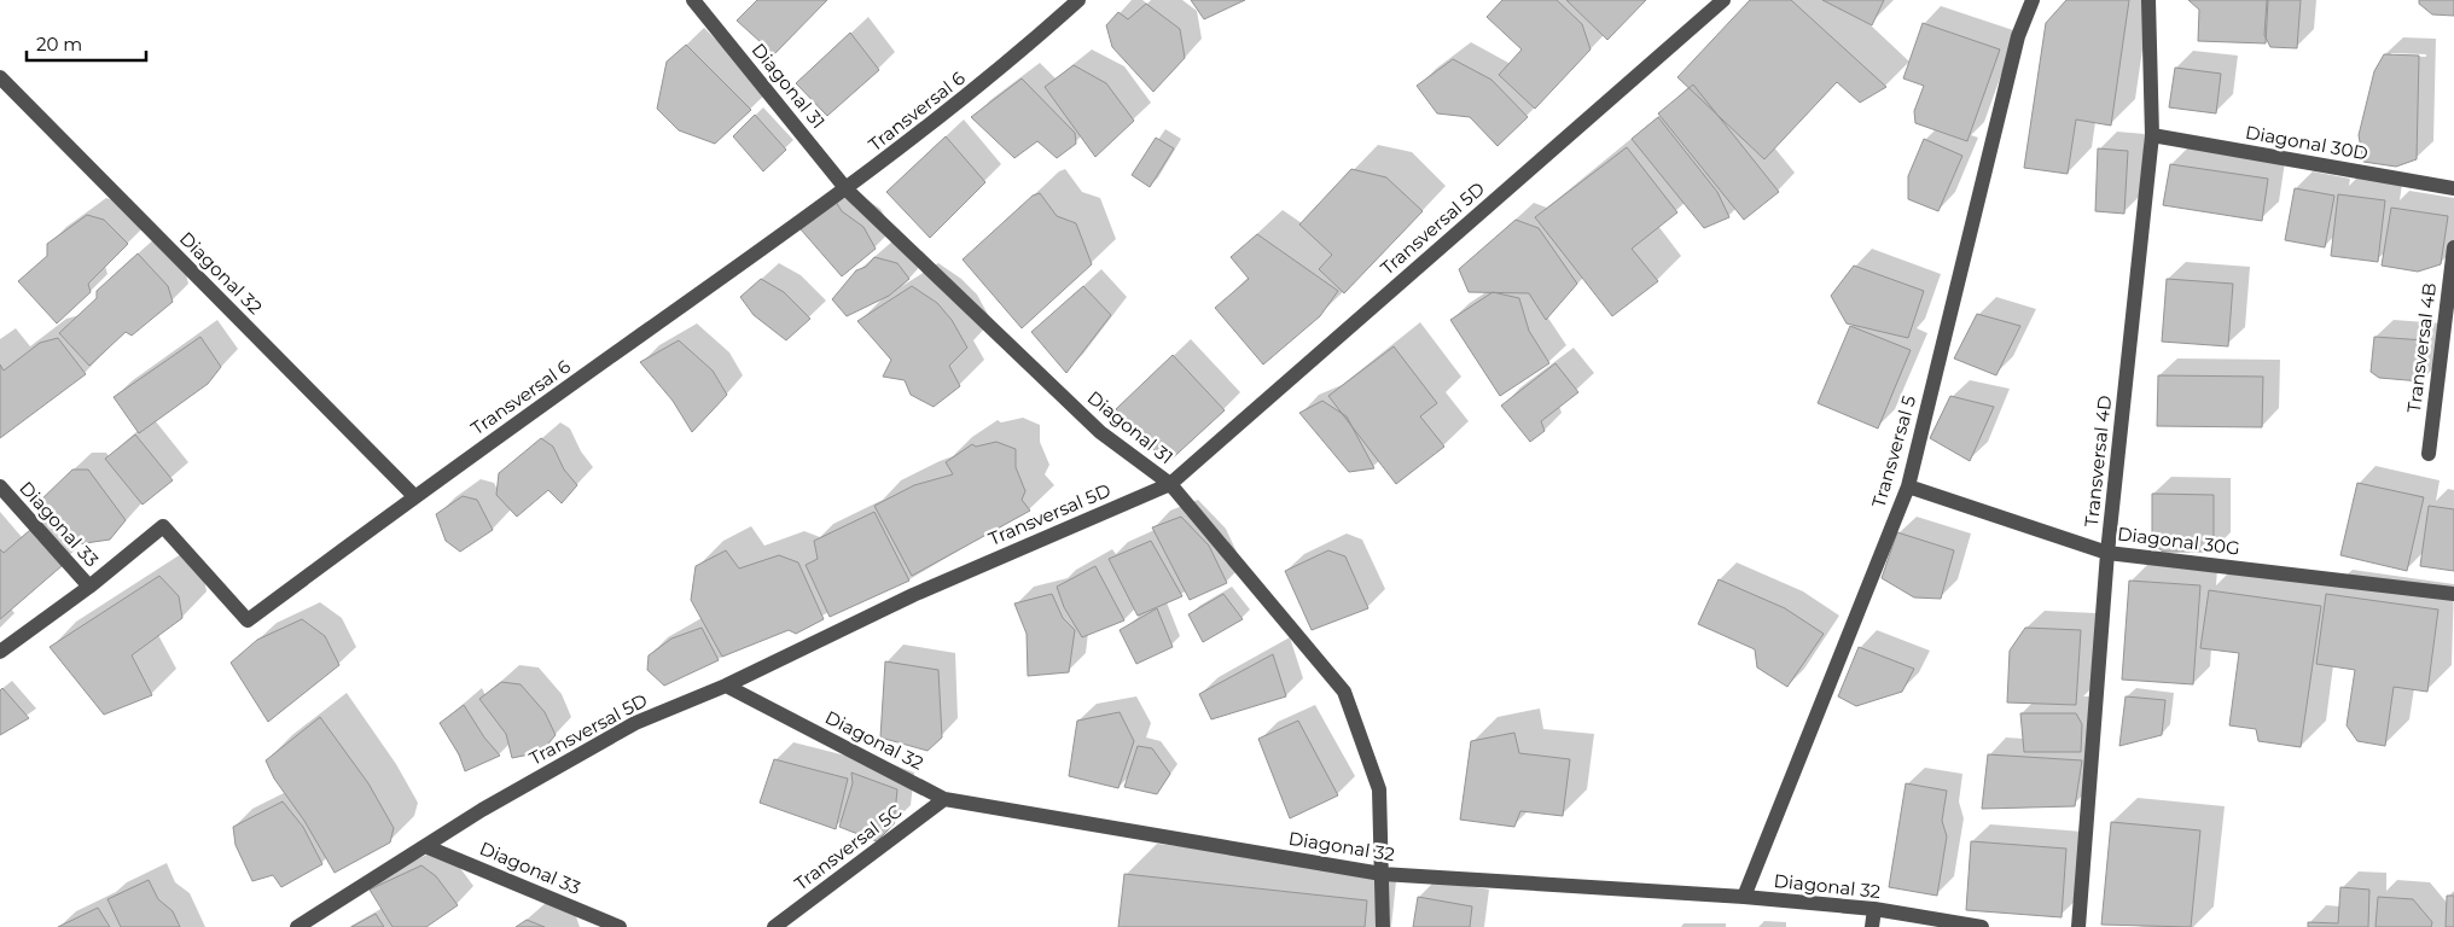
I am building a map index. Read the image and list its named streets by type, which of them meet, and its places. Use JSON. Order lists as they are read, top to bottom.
{
  "streets": {
    "street": [
      "Diagonal 31",
      "Transversal 6",
      "Diagonal 30D",
      "Transversal 5D",
      "Diagonal 32",
      "Transversal 4B",
      "Transversal 5",
      "Transversal 4D",
      "Diagonal 33",
      "Diagonal 30G",
      "Transversal 5C"
    ]
  },
  "crossings": [
    ["Diagonal 31", "Transversal 6"],
    ["Diagonal 31", "Transversal 5D"],
    ["Diagonal 31", "Diagonal 32"],
    ["Transversal 6", "Diagonal 32"],
    ["Transversal 6", "Diagonal 33"],
    ["Diagonal 30D", "Transversal 4D"],
    ["Transversal 5D", "Diagonal 32"],
    ["Transversal 5D", "Diagonal 33"],
    ["Diagonal 32", "Transversal 5"],
    ["Diagonal 32", "Transversal 5C"],
    ["Transversal 5", "Diagonal 30G"],
    ["Transversal 4D", "Diagonal 30G"]
  ],
  "scale_bar": "20 m"
}
